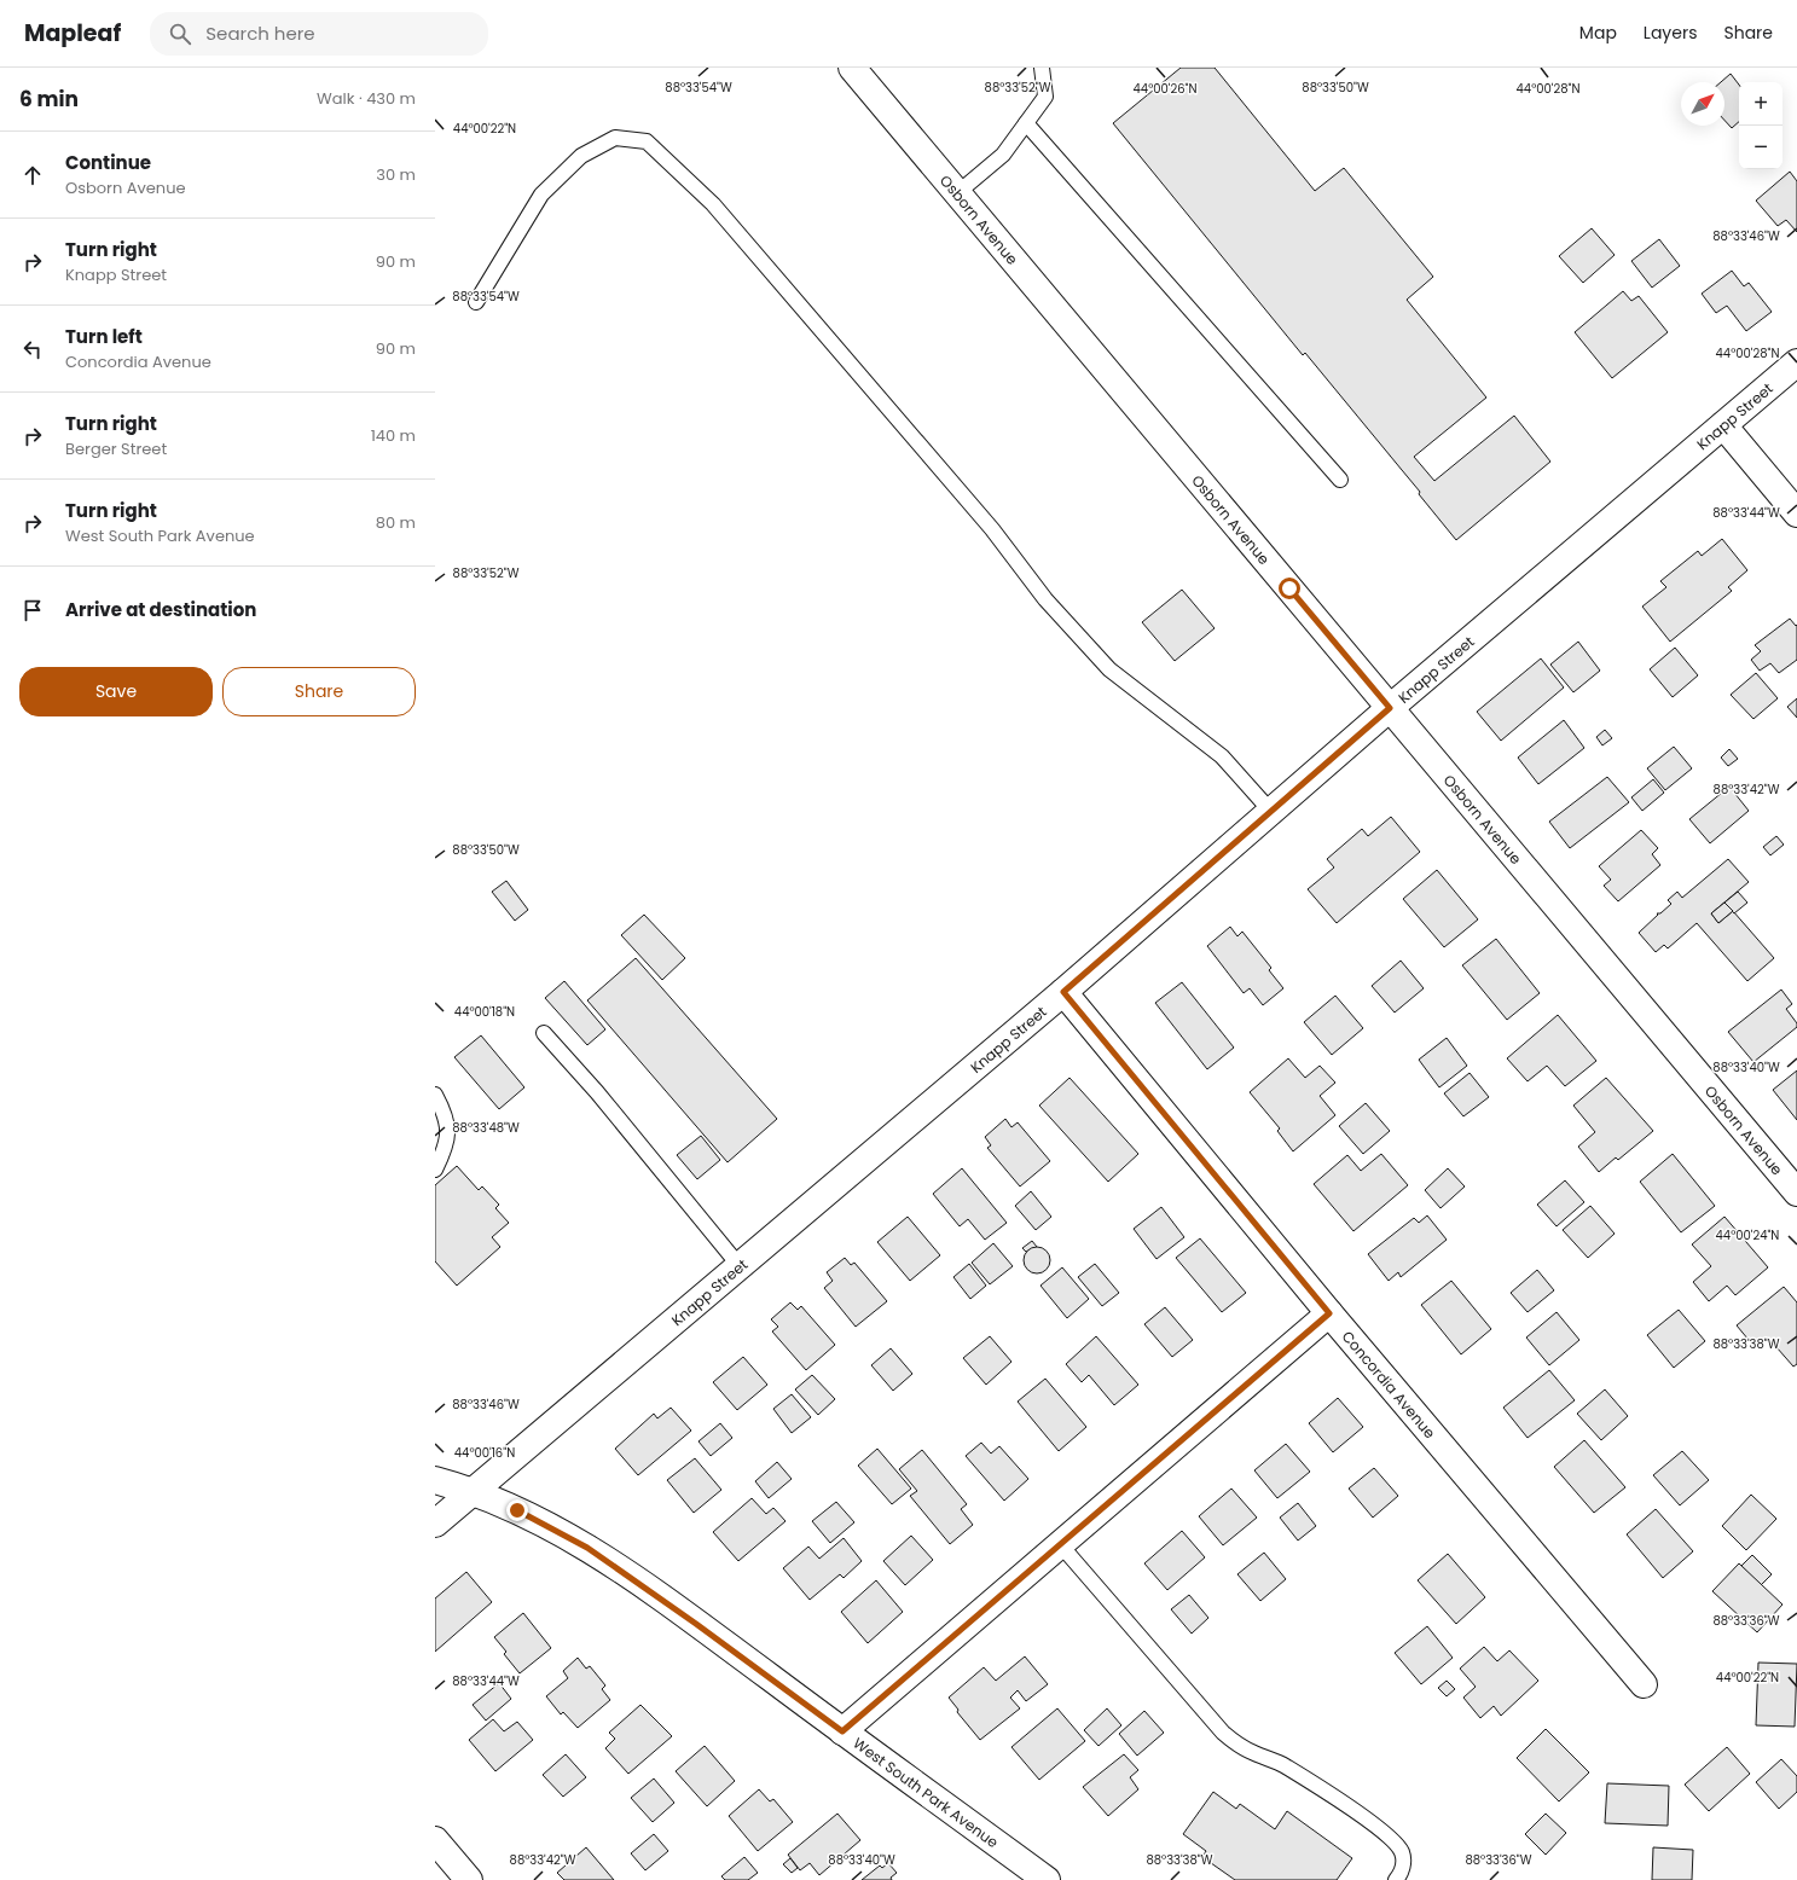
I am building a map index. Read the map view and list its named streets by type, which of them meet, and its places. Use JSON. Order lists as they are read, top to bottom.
{
  "streets": {
    "street": [
      "Osborn Avenue",
      "Knapp Street",
      "Concordia Avenue",
      "West South Park Avenue"
    ]
  },
  "crossings": [
    ["Osborn Avenue", "Knapp Street"],
    ["Knapp Street", "Concordia Avenue"],
    ["Knapp Street", "West South Park Avenue"]
  ],
  "north": "top right",
  "page": {
    "header": "Mapleaf",
    "search": "Search here",
    "nav": ["Map", "Layers", "Share"],
    "heading": ["6 min", "Walk · 430 m"],
    "map_buttons": ["+", "−"],
    "list": [
      ["Continue", "Osborn Avenue", "30 m"],
      ["Turn right", "Knapp Street", "90 m"],
      ["Turn left", "Concordia Avenue", "90 m"],
      ["Turn right", "Berger Street", "140 m"],
      ["Turn right", "West South Park Avenue", "80 m"],
      "Arrive at destination"
    ],
    "buttons": ["Save", "Share"]
  },
  "coordinates": [
    "88°33'54\"W",
    "88°33'52\"W",
    "88°33'50\"W",
    "44°00'26\"N",
    "44°00'28\"N",
    "44°00'22\"N",
    "88°33'46\"W",
    "88°33'44\"W",
    "88°33'42\"W",
    "44°00'18\"N",
    "88°33'40\"W",
    "88°33'48\"W",
    "44°00'24\"N",
    "88°33'38\"W",
    "44°00'16\"N",
    "88°33'36\"W"
  ]
}
